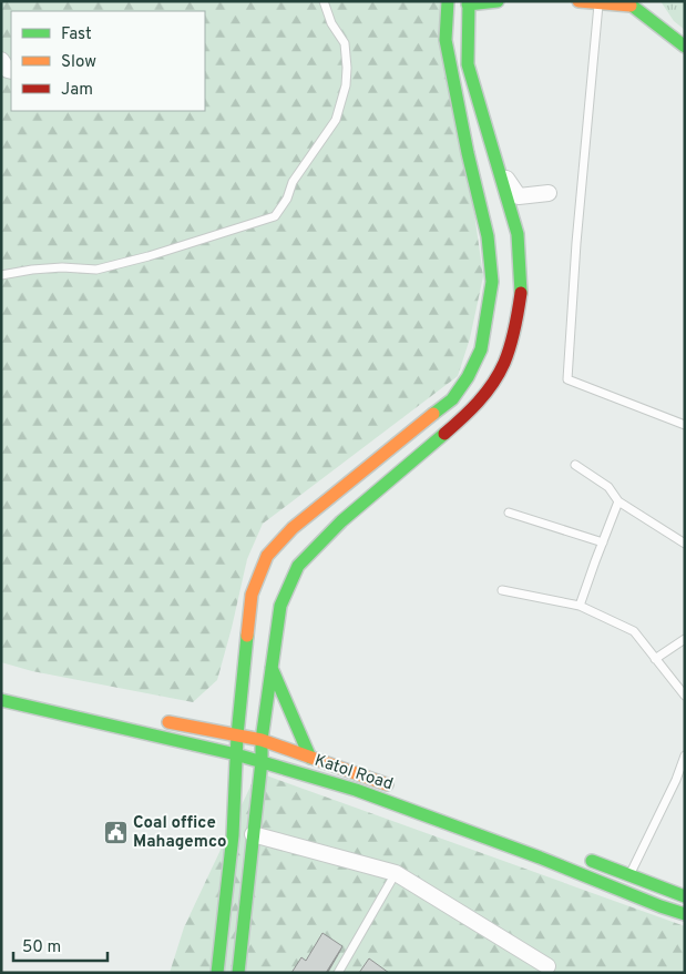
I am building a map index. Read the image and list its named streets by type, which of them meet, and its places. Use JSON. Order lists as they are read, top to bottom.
{
  "streets": {
    "main road": ["Katol Road"]
  },
  "places": {
    "public building": ["Coal office Mahagemco"]
  },
  "legend": ["Fast", "Slow", "Jam"],
  "scale_bar": "50 m"
}
